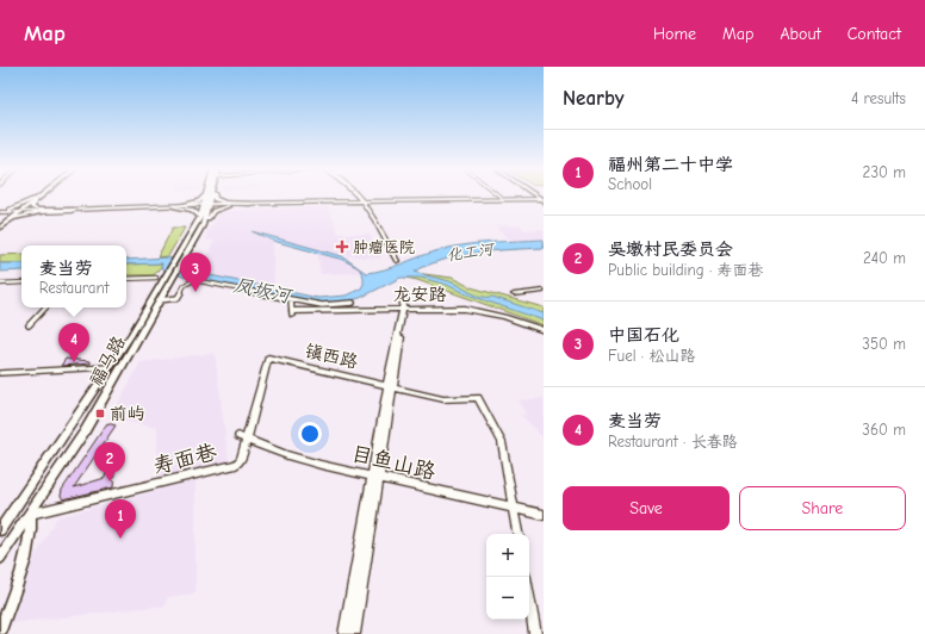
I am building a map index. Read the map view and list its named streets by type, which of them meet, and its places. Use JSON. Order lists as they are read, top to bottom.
{
  "streets": {
    "main road": [
      "龙安路",
      "镇西路",
      "福马路",
      "寿面巷",
      "目鱼山路"
    ]
  },
  "crossings": [
    ["镇西路", "寿面巷"],
    ["镇西路", "目鱼山路"],
    ["福马路", "寿面巷"],
    ["寿面巷", "目鱼山路"]
  ],
  "water": ["化工河", "凤坂河"],
  "places": {
    "health": ["肿瘤医院"],
    "transit": ["前屿"]
  },
  "page": {
    "header": "Map",
    "nav": [
      "Home",
      "Map",
      "About",
      "Contact"
    ],
    "heading": ["Nearby", "4 results"],
    "list": [
      {
        "mark": "1",
        "name": "福州第二十中学",
        "note": "School",
        "value": "230 m"
      },
      {
        "mark": "2",
        "name": "吴墩村民委员会",
        "note": "Public building · 寿面巷",
        "value": "240 m"
      },
      {
        "mark": "3",
        "name": "中国石化",
        "note": "Fuel · 松山路",
        "value": "350 m"
      },
      {
        "mark": "4",
        "name": "麦当劳",
        "note": "Restaurant · 长春路",
        "value": "360 m"
      }
    ],
    "popup": ["麦当劳", "Restaurant"],
    "pins": [
      "3",
      "4",
      "2",
      "1"
    ],
    "buttons": ["Save", "Share"],
    "map_buttons": ["+", "−"]
  }
}
